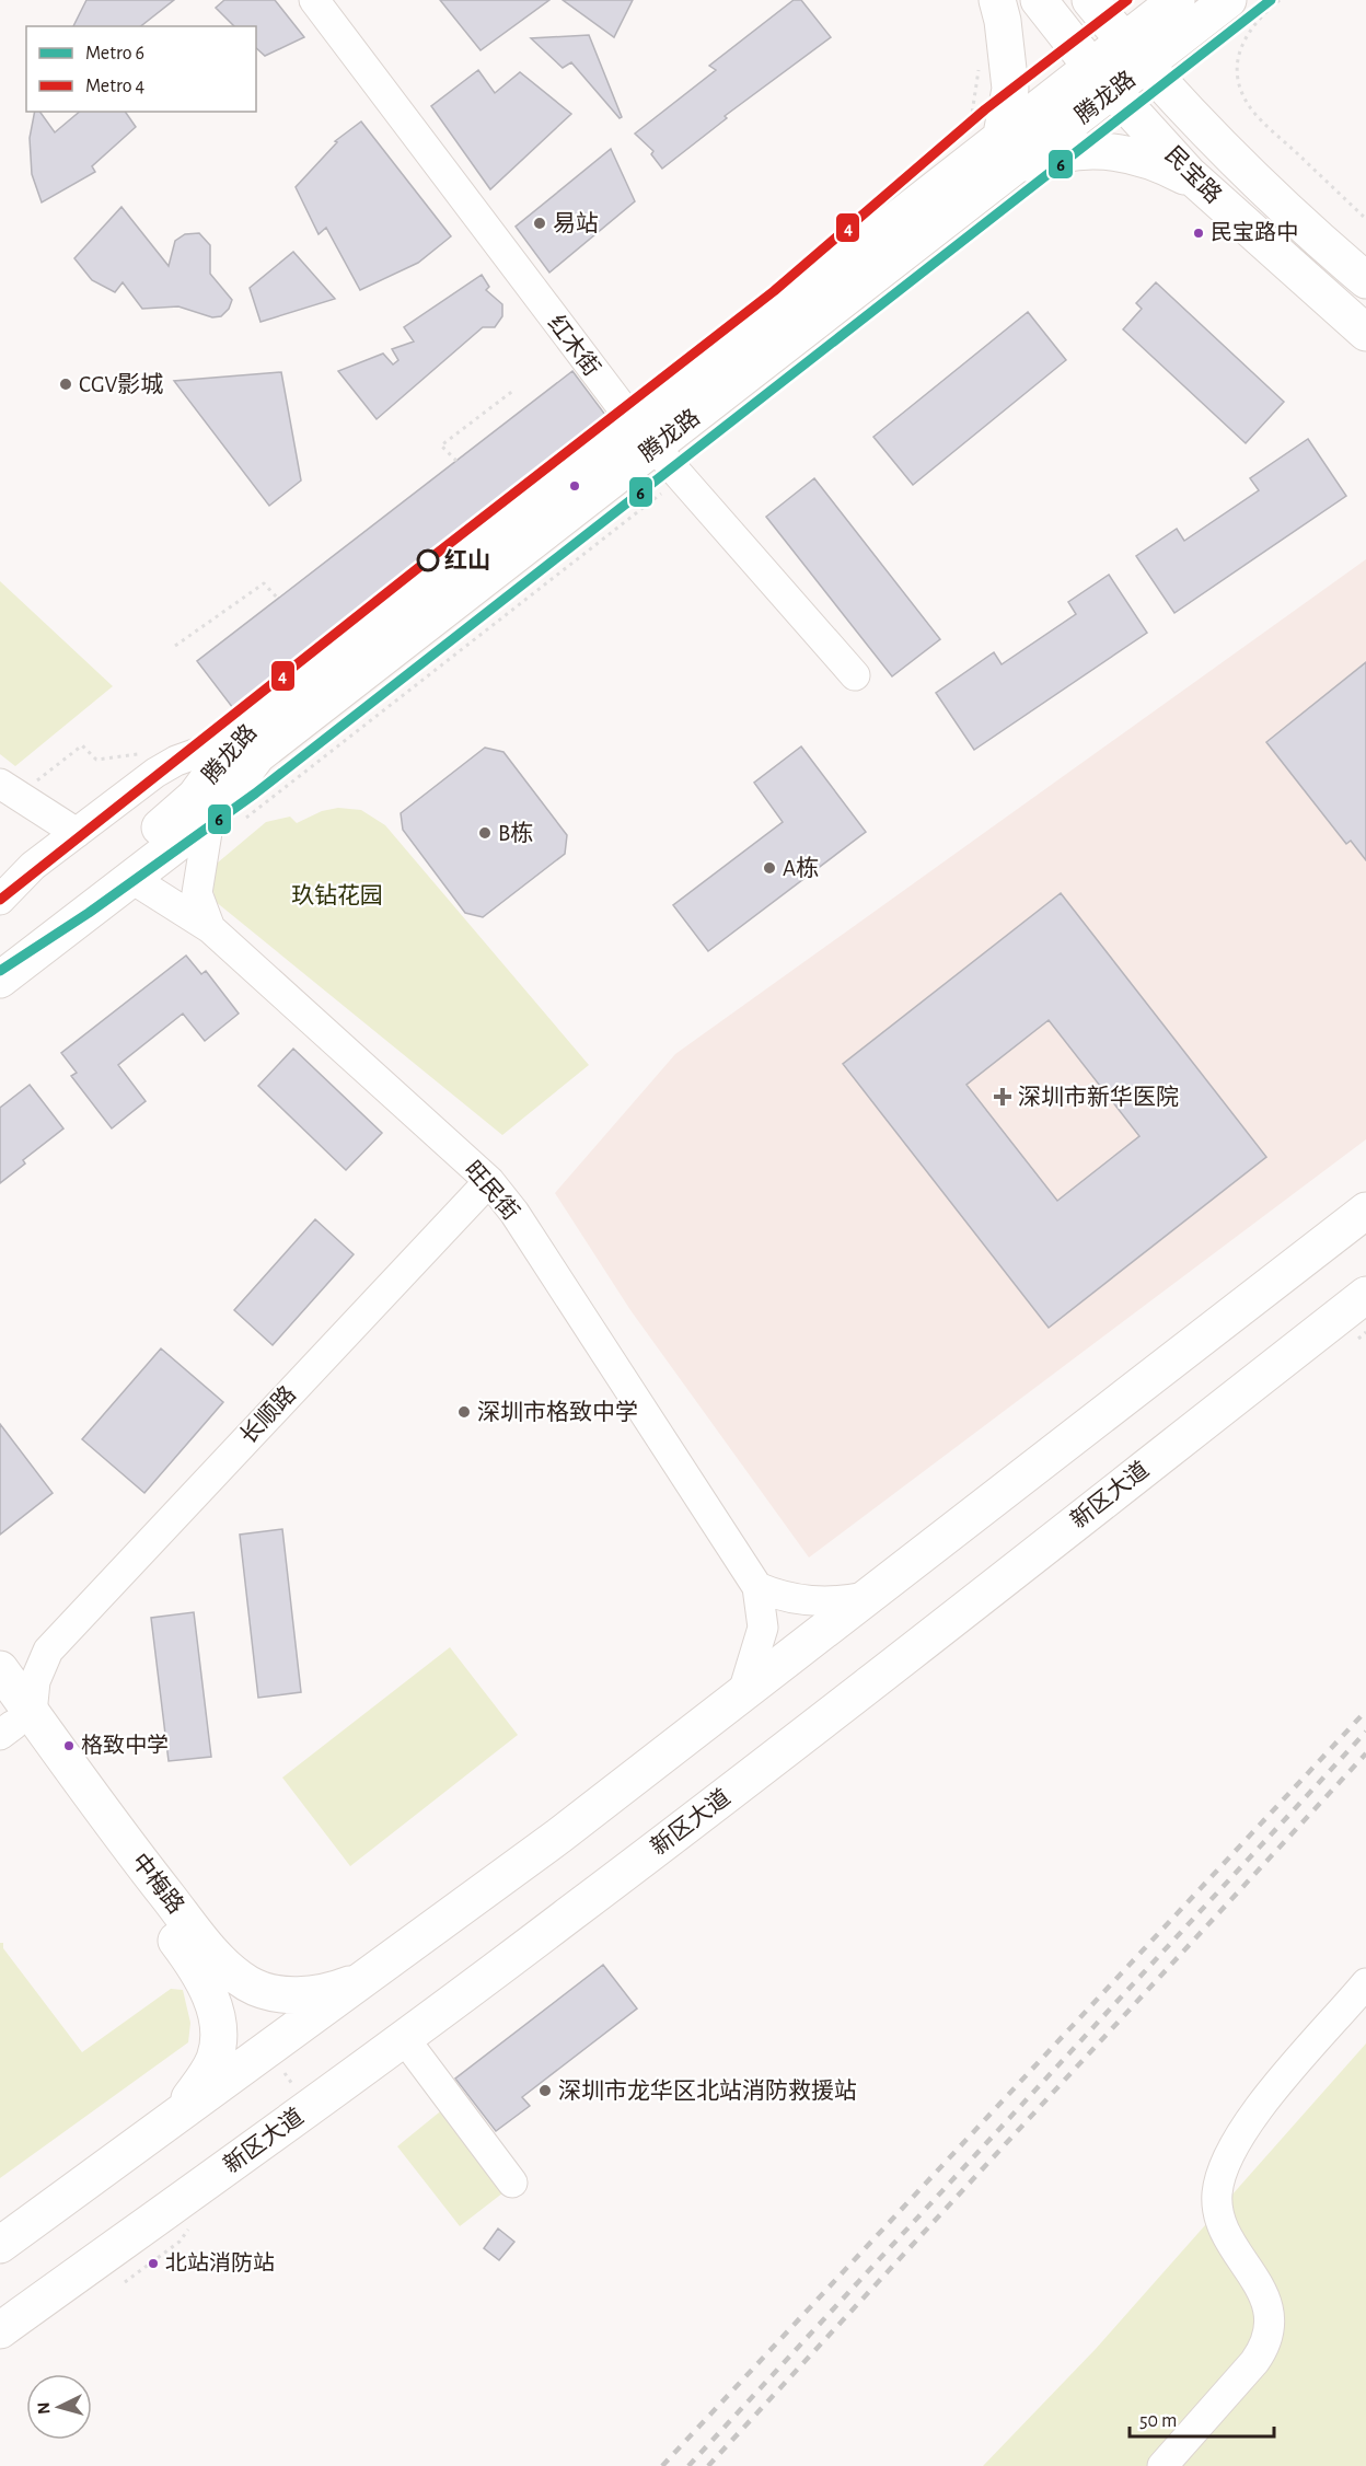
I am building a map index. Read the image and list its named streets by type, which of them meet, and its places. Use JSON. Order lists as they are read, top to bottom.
{
  "streets": {
    "main road": [
      "腾龙路",
      "民宝路",
      "新区大道",
      "中梅路"
    ],
    "street": ["红木街", "旺民街", "长顺路"]
  },
  "crossings": [
    ["腾龙路", "民宝路"],
    ["腾龙路", "红木街"],
    ["腾龙路", "旺民街"],
    ["旺民街", "长顺路"]
  ],
  "parks": ["玖钻花园"],
  "places": {
    "other": [
      "易站",
      "民宝路中",
      "CGV影城",
      "红山",
      "B栋",
      "A栋",
      "深圳市格致中学",
      "格致中学",
      "深圳市龙华区北站消防救援站",
      "北站消防站"
    ],
    "health": ["深圳市新华医院"]
  },
  "lines": ["metro line 6", "metro line 4"],
  "legend": ["Metro 6", "Metro 4"],
  "scale_bar": "50 m",
  "north": "left"
}
